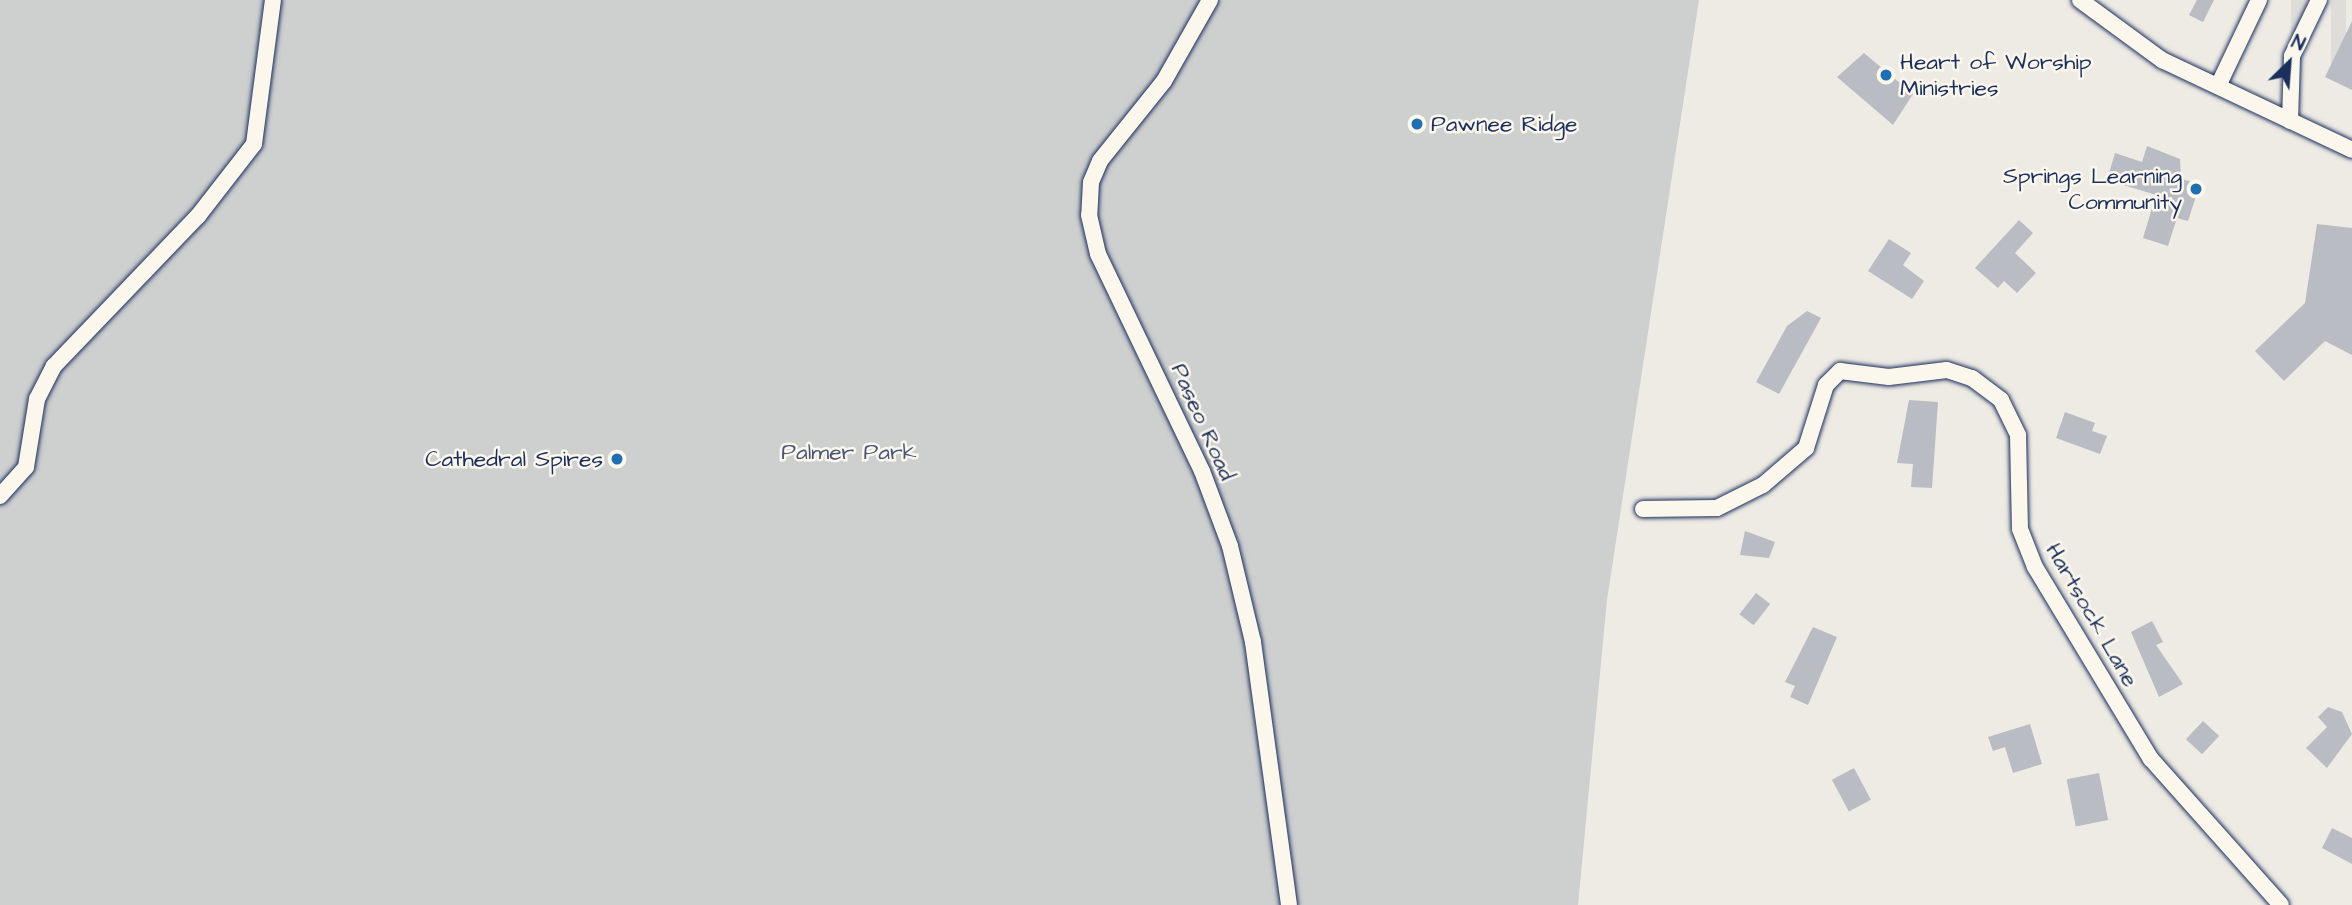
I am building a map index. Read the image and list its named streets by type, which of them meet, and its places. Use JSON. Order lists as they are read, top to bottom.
{
  "streets": {
    "street": ["Paseo Road", "Hartsock Lane"]
  },
  "parks": ["Palmer Park"],
  "places": [
    "Heart of Worship Ministries",
    "Pawnee Ridge",
    "Springs Learning Community",
    "Cathedral Spires"
  ],
  "north": "top right"
}
